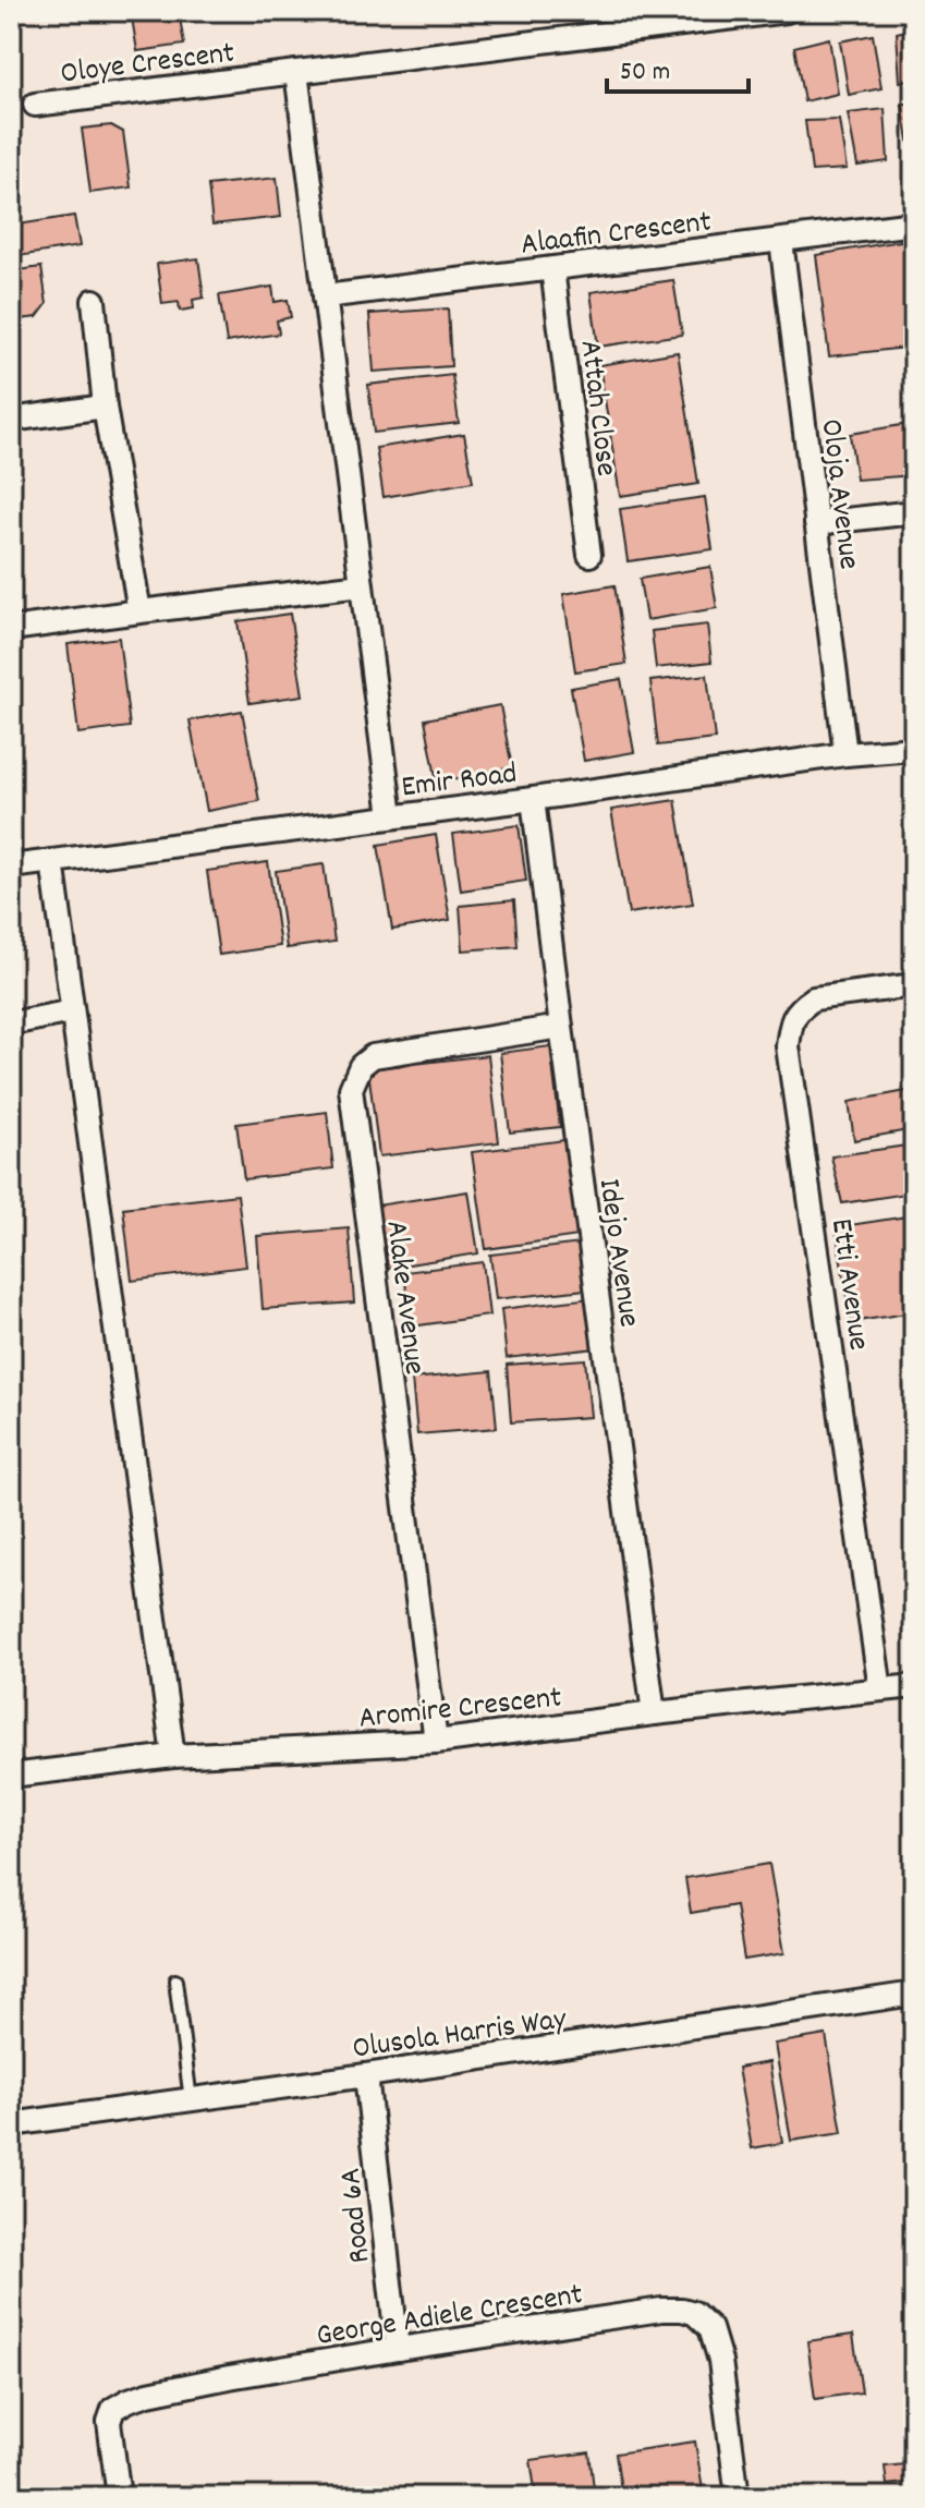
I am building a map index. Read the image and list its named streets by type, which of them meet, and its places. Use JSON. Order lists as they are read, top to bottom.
{
  "streets": {
    "street": [
      "Oloye Crescent",
      "Alaafin Crescent",
      "Attah Close",
      "Oloja Avenue",
      "Emir Road",
      "Idejo Avenue",
      "Etti Avenue",
      "Alake Avenue",
      "Aromire Crescent",
      "Olusola Harris Way",
      "Road 6A",
      "George Adiele Crescent"
    ]
  },
  "crossings": [
    ["Alaafin Crescent", "Attah Close"],
    ["Alaafin Crescent", "Oloja Avenue"],
    ["Oloja Avenue", "Emir Road"],
    ["Emir Road", "Idejo Avenue"],
    ["Idejo Avenue", "Alake Avenue"],
    ["Idejo Avenue", "Aromire Crescent"],
    ["Etti Avenue", "Aromire Crescent"],
    ["Alake Avenue", "Aromire Crescent"],
    ["Olusola Harris Way", "Road 6A"],
    ["Road 6A", "George Adiele Crescent"]
  ],
  "scale_bar": "50 m"
}
